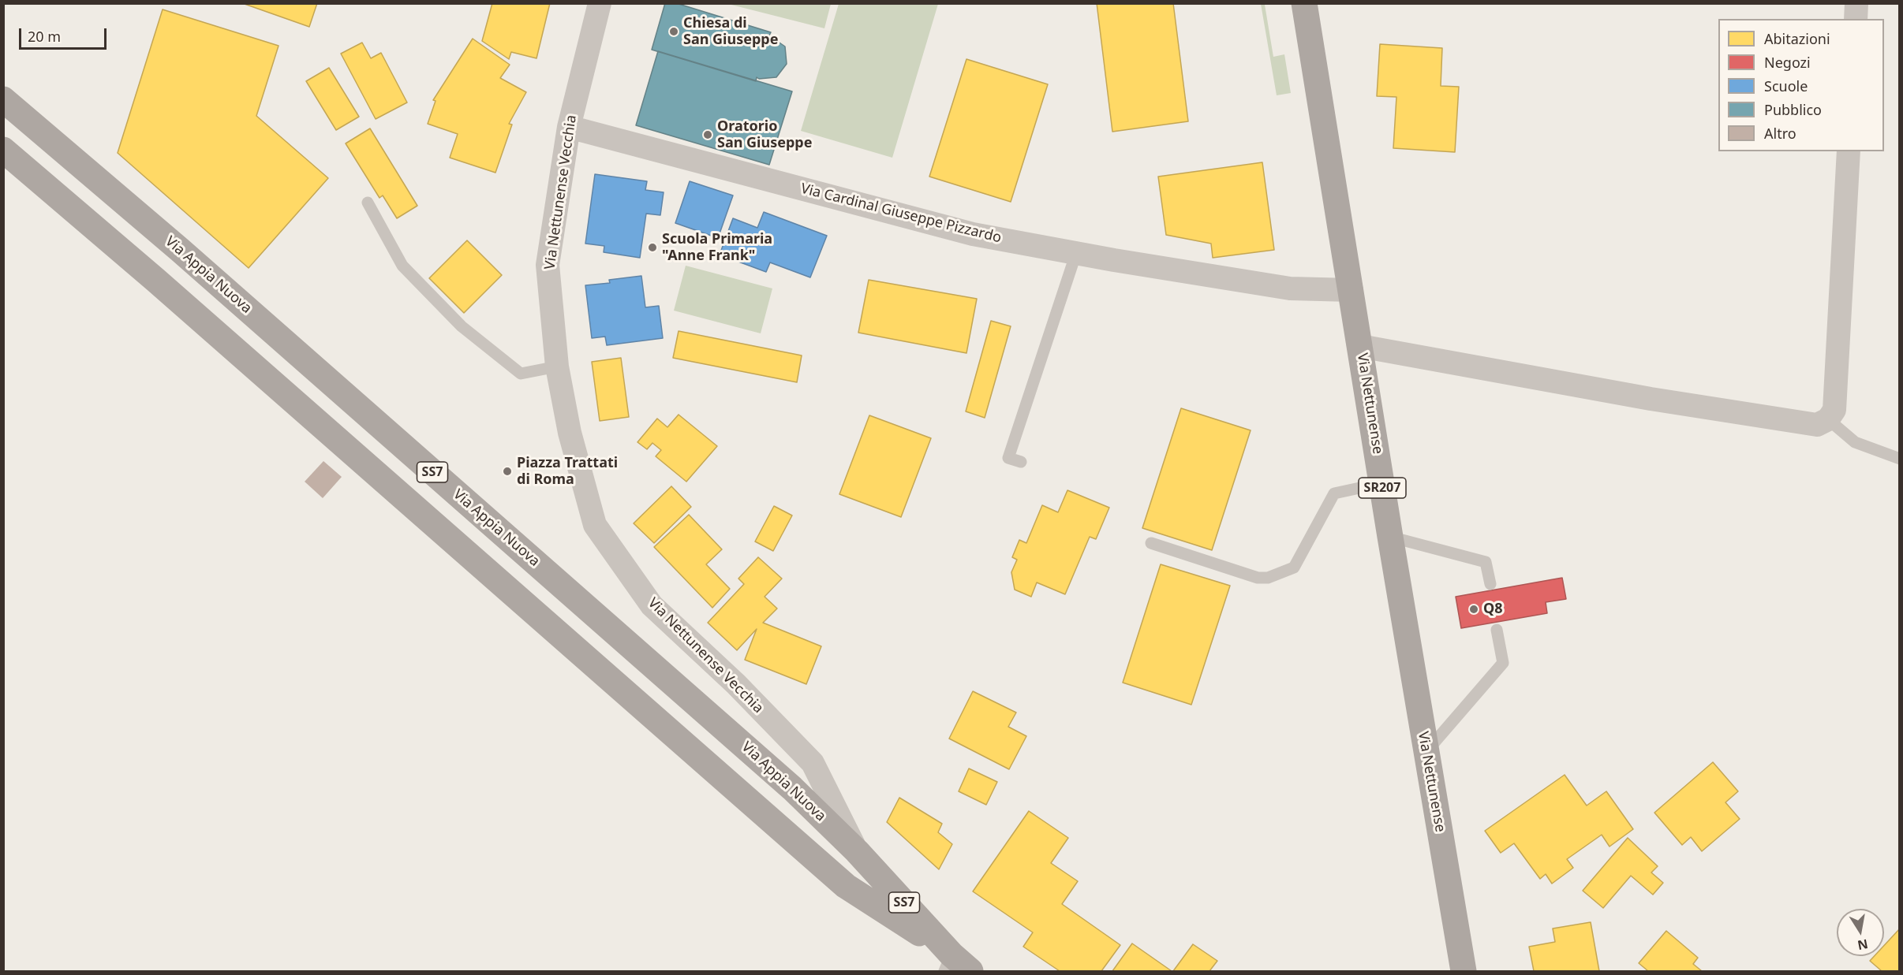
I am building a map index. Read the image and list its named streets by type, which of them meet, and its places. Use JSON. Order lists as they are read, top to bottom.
{
  "streets": {
    "main road": [
      "Via Appia Nuova",
      "Via Nettunense",
      "SS7",
      "SR207"
    ],
    "street": ["Via Nettunense Vecchia", "Via Cardinal Giuseppe Pizzardo"]
  },
  "crossings": [
    ["Via Nettunense Vecchia", "Via Cardinal Giuseppe Pizzardo"],
    ["Via Nettunense Vecchia", "Via Appia Nuova"],
    ["Via Cardinal Giuseppe Pizzardo", "Via Nettunense"]
  ],
  "places": [
    "Chiesa di San Giuseppe",
    "Oratorio San Giuseppe",
    "Scuola Primaria \"Anne Frank\"",
    "Piazza Trattati di Roma",
    "Q8"
  ],
  "legend": [
    "Abitazioni",
    "Negozi",
    "Scuole",
    "Pubblico",
    "Altro"
  ],
  "scale_bar": "20 m",
  "north": "bottom"
}
